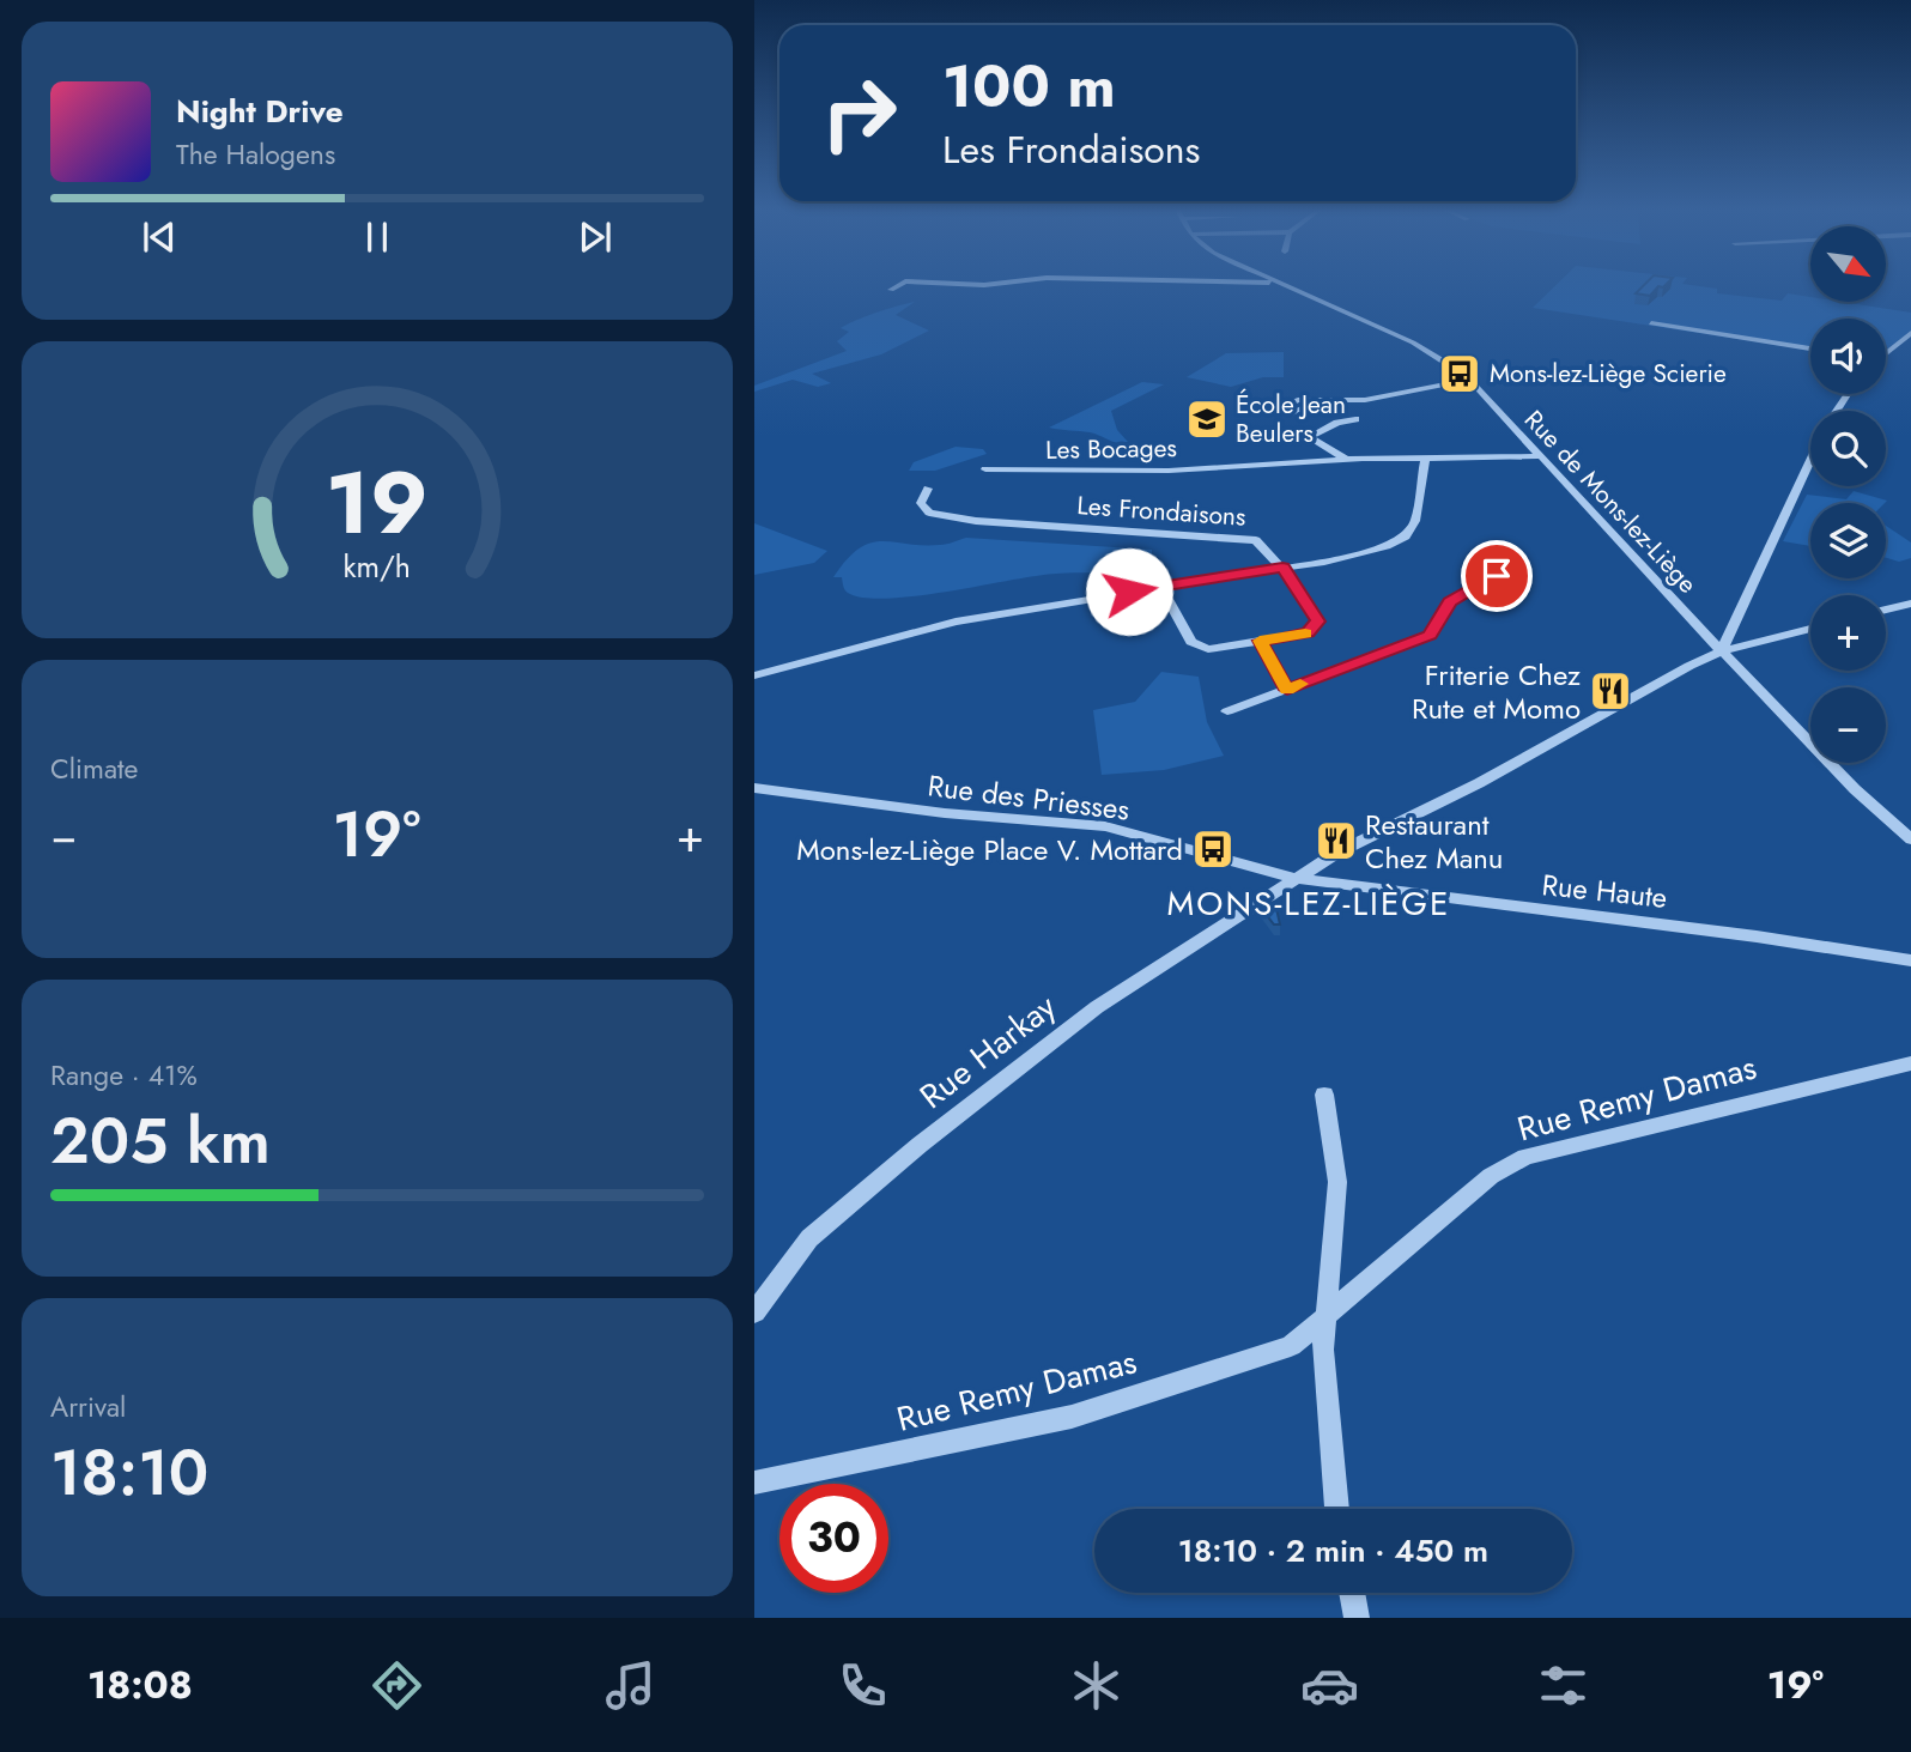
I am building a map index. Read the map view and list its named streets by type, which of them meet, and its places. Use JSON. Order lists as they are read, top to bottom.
{
  "streets": {
    "street": [
      "Les Bocages",
      "Rue de Mons-lez-Liège",
      "Les Frondaisons",
      "Rue des Priesses",
      "Rue Haute",
      "Rue Harkay",
      "Rue Remy Damas"
    ]
  },
  "crossings": [
    ["Les Bocages", "Rue de Mons-lez-Liège"],
    ["Rue de Mons-lez-Liège", "Rue Harkay"],
    ["Rue des Priesses", "Rue Haute"],
    ["Rue des Priesses", "Rue Harkay"],
    ["Rue Haute", "Rue Harkay"]
  ],
  "districts": ["MONS-LEZ-LIÈGE"],
  "places": {
    "bus stop": ["Mons-lez-Liège Scierie", "Mons-lez-Liège Place V. Mottard"],
    "school or university": ["École Jean Beulers"],
    "restaurant": ["Friterie Chez Rute et Momo", "Restaurant Chez Manu"]
  },
  "north": "bottom right",
  "page": {
    "turn": ["100 m", "Les Frondaisons"],
    "song": ["Night Drive", "The Halogens"],
    "map_buttons": ["+", "−"],
    "tile": [
      "Climate",
      ["Range · 41%", "205 km"],
      ["Arrival", "18:10"]
    ],
    "heat": ["−", "19°", "+"],
    "limit": "30",
    "trip": "18:10 · 2 min · 450 m",
    "tabs": ["18:08", "19°"],
    "gauge": ["19", "km/h"]
  }
}
